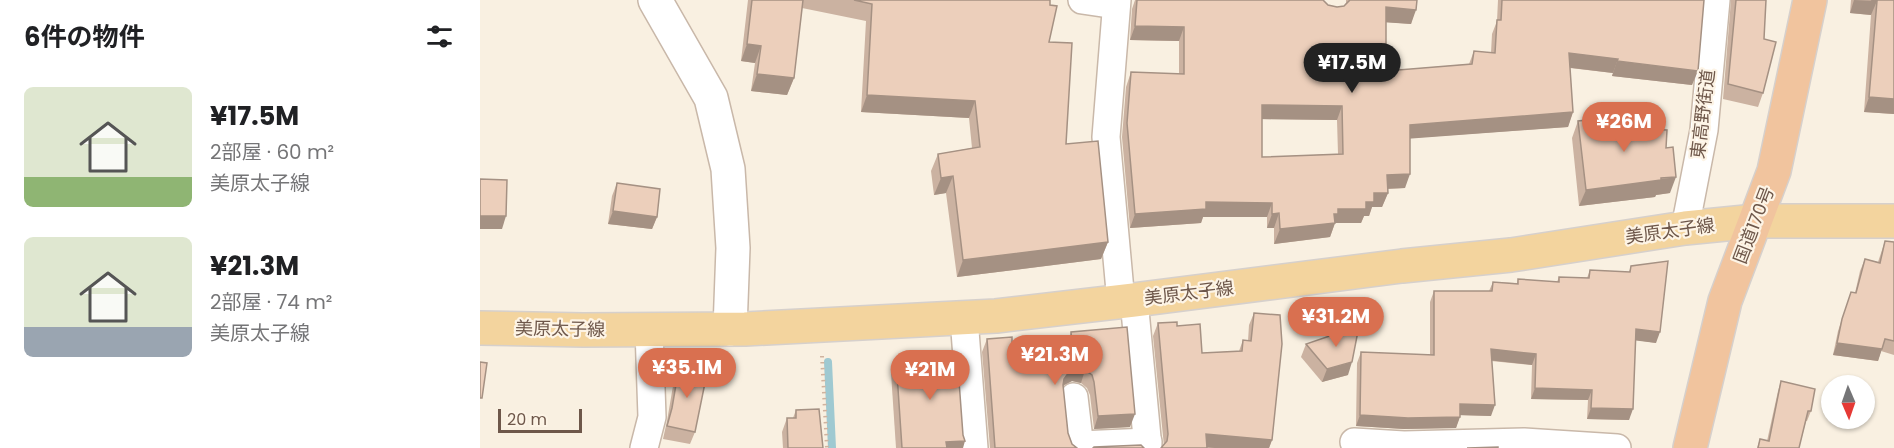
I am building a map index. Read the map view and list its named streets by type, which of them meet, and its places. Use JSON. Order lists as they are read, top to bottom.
{
  "streets": {
    "highway": ["国道170号"],
    "main road": ["美原太子線"],
    "street": ["東高野街道"]
  },
  "crossings": [
    ["東高野街道", "美原太子線"],
    ["国道170号", "美原太子線"]
  ],
  "scale_bar": "20 m",
  "north": "bottom",
  "page": {
    "heading": "6件の物件",
    "price": [
      "¥17.5M",
      "¥26M",
      "¥31.2M",
      "¥21.3M",
      "¥35.1M",
      "¥21M"
    ],
    "list": [
      {
        "name": "¥17.5M",
        "note": "2部屋 · 60 m² · 美原太子線"
      },
      {
        "name": "¥21.3M",
        "note": "2部屋 · 74 m² · 美原太子線"
      }
    ],
    "scale": "20 m"
  }
}
